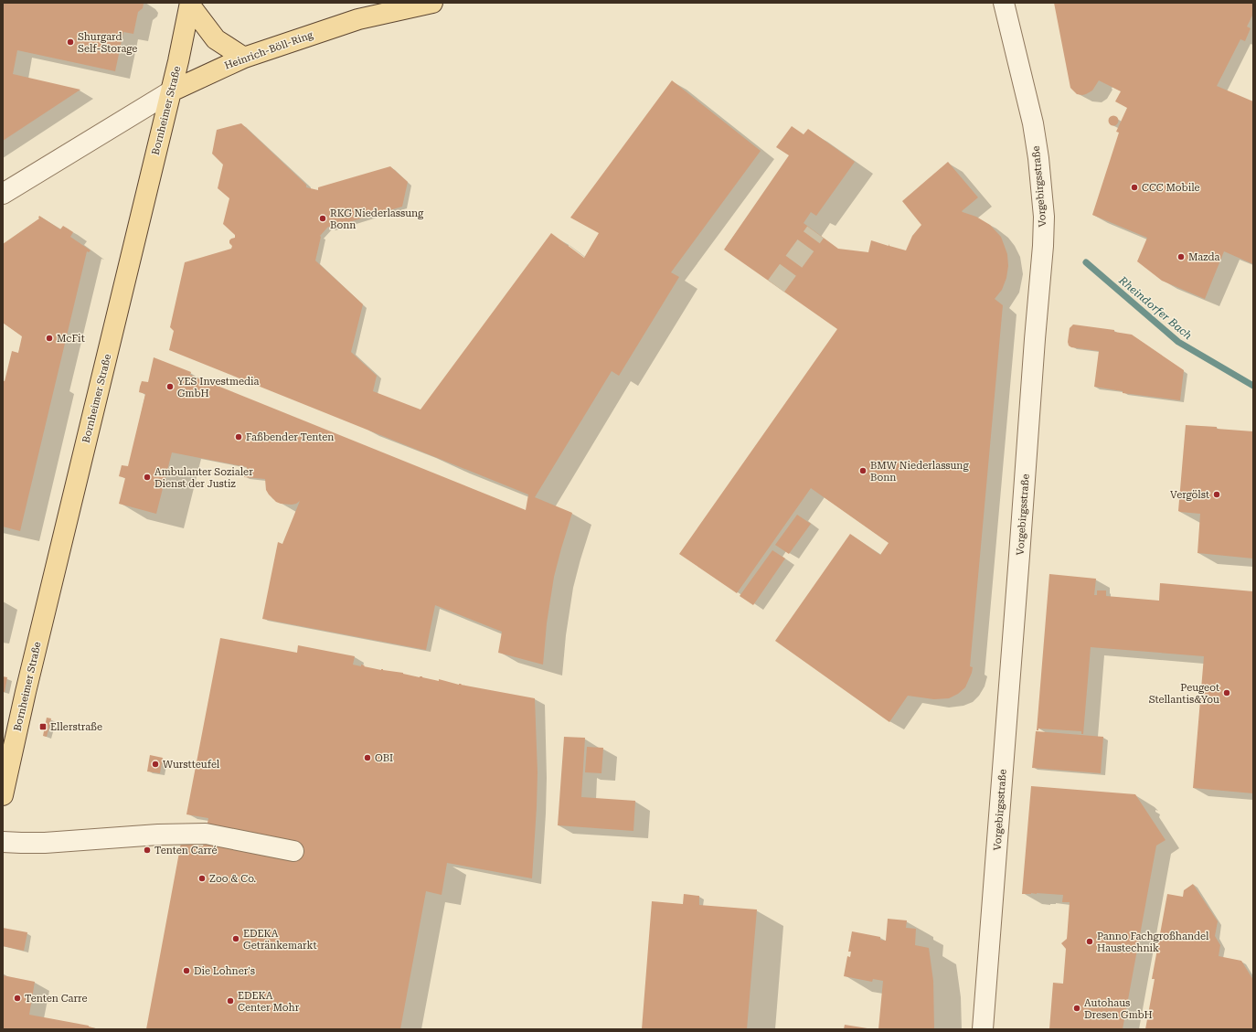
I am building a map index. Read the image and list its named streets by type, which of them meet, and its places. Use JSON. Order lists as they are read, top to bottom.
{
  "streets": {
    "main road": ["Heinrich-Böll-Ring", "Bornheimer Straße"],
    "street": ["Vorgebirgsstraße"]
  },
  "crossings": [
    ["Heinrich-Böll-Ring", "Bornheimer Straße"]
  ],
  "water": ["Rheindorfer Bach"],
  "places": {
    "other": [
      "Shurgard Self-Storage",
      "CCC Mobile",
      "RKG Niederlassung Bonn",
      "Mazda",
      "McFit",
      "YES Investmedia GmbH",
      "Faßbender Tenten",
      "BMW Niederlassung Bonn",
      "Ambulanter Sozialer Dienst der Justiz",
      "Vergölst",
      "Peugeot Stellantis&You",
      "OBI",
      "Wurstteufel",
      "Tenten Carré",
      "Zoo & Co.",
      "EDEKA Getränkemarkt",
      "Panno Fachgroßhandel Haustechnik",
      "Die Lohner's",
      "Tenten Carre",
      "EDEKA Center Mohr",
      "Autohaus Dresen GmbH"
    ],
    "transit": ["Ellerstraße"]
  }
}
